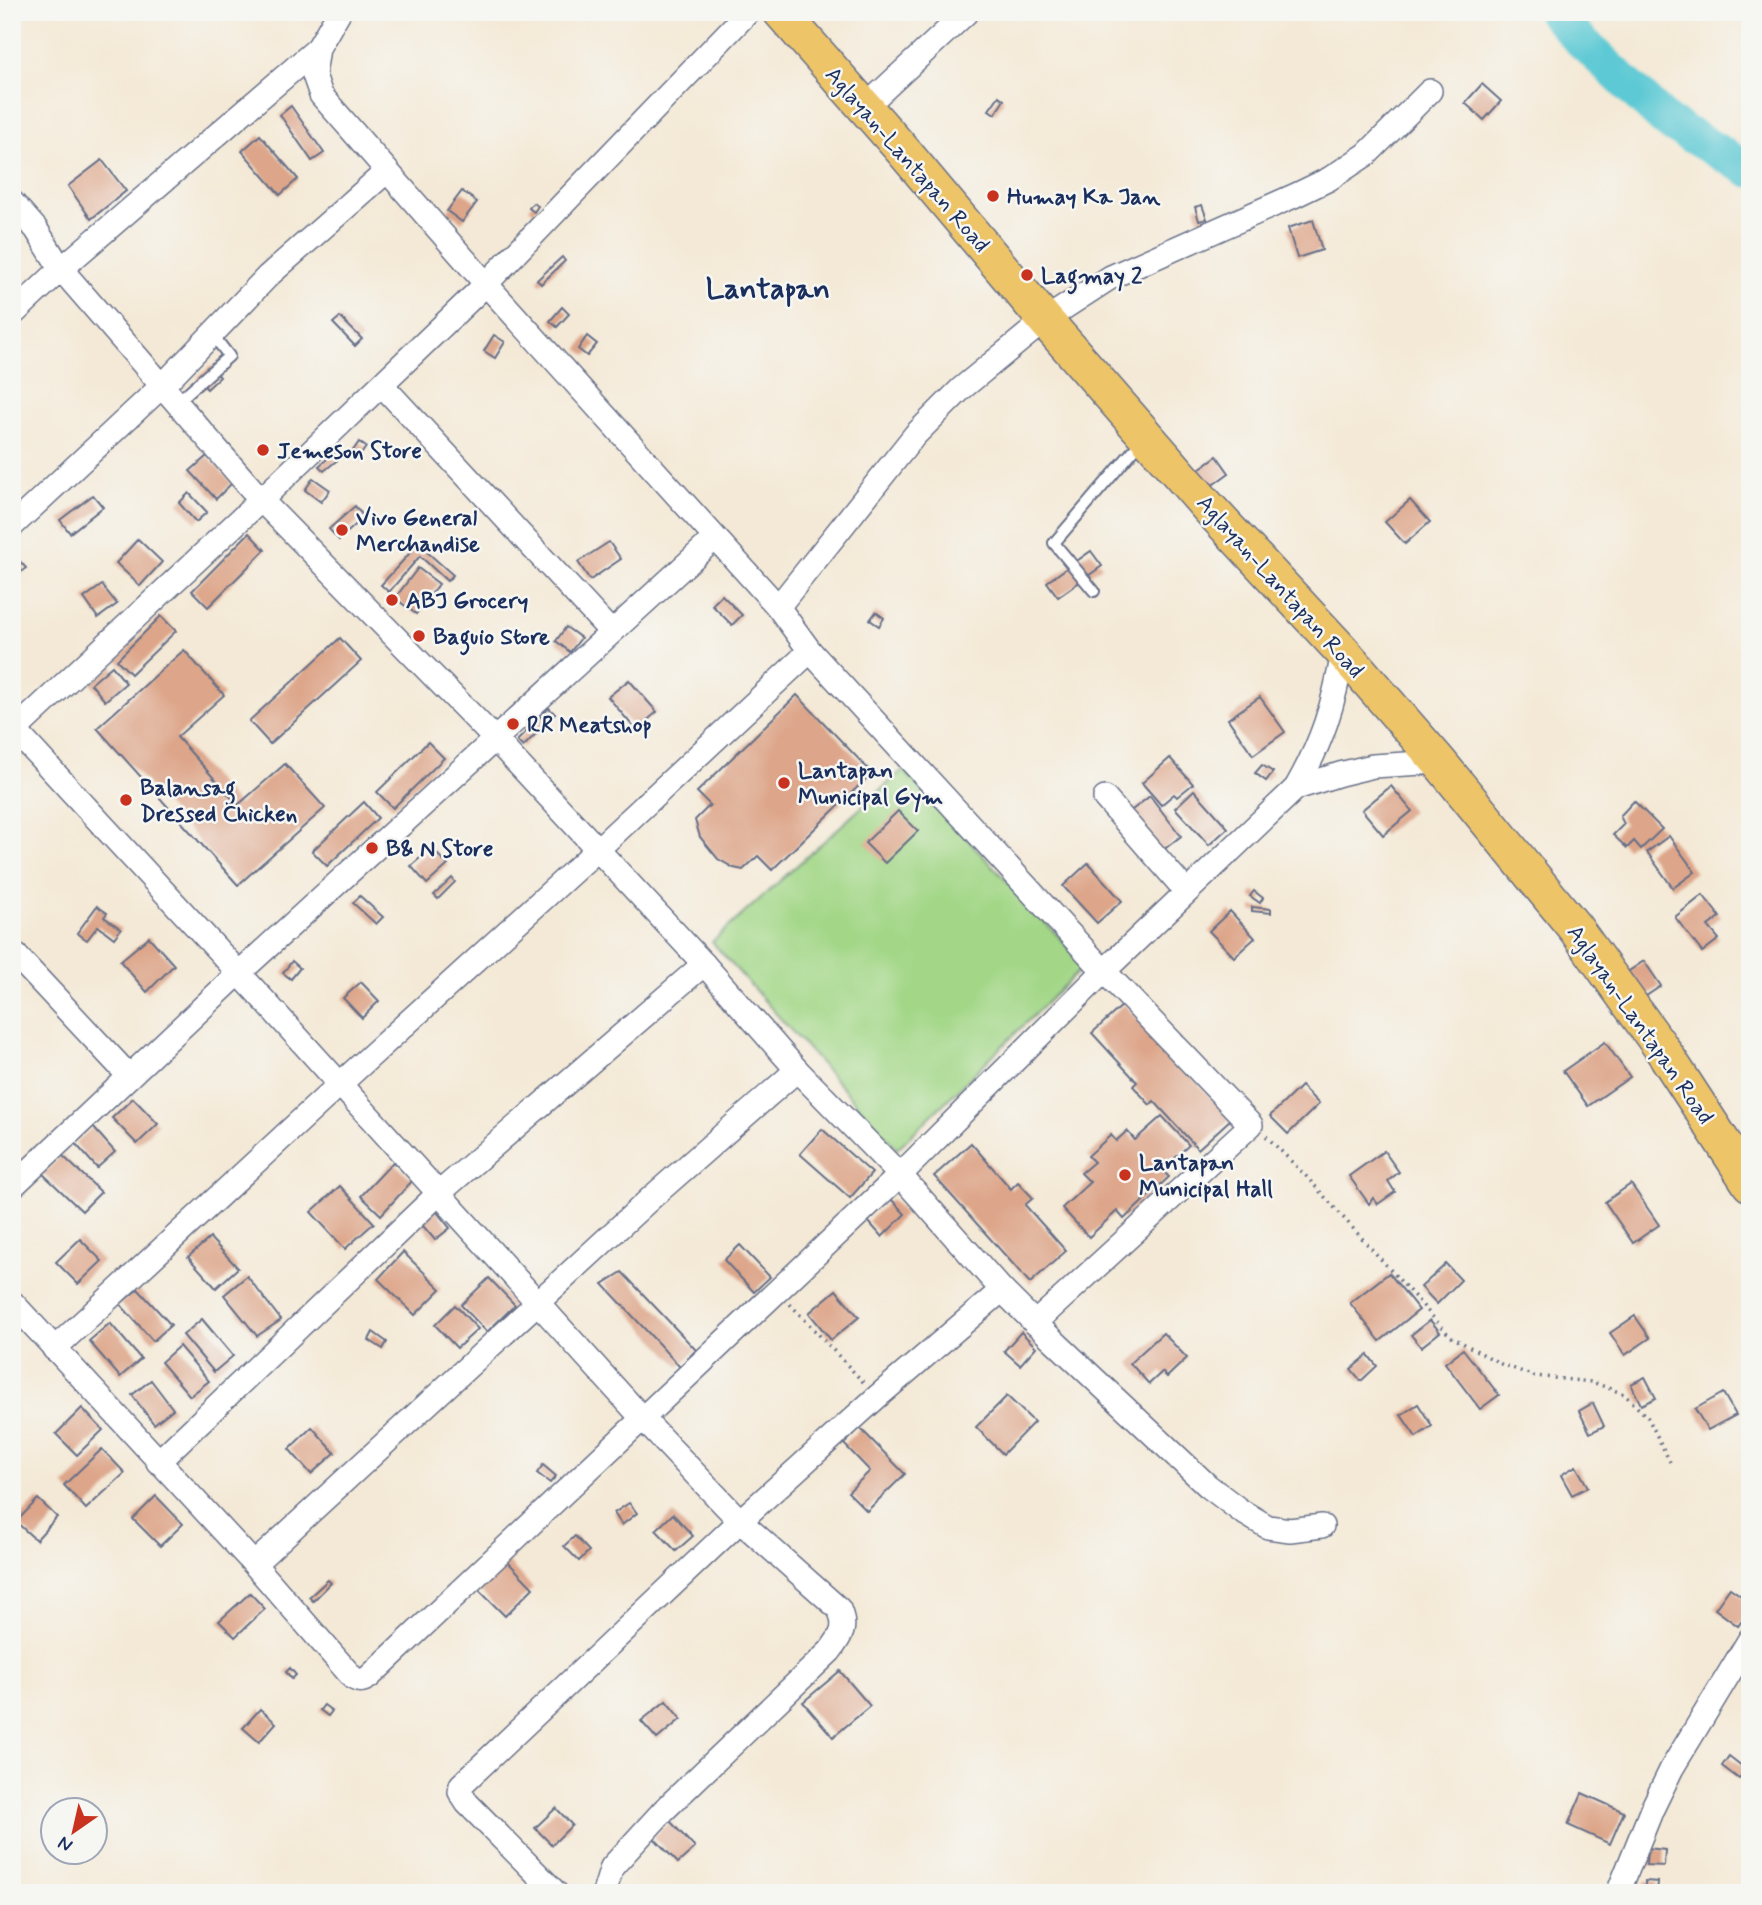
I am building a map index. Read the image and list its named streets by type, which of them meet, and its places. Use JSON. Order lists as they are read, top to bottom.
{
  "streets": {
    "main road": ["Aglayan-Lantapan Road"]
  },
  "districts": ["Lantapan"],
  "places": [
    "Humay Ka Jan",
    "Lagmay 2",
    "Jemeson Store",
    "Vivo General Merchandise",
    "ABJ Grocery",
    "Baguio Store",
    "RR Meatshop",
    "Lantapan Municipal Gym",
    "Balansag Dressed Chicken",
    "B& N Store",
    "Lantapan Municipal Hall"
  ],
  "north": "bottom left"
}
